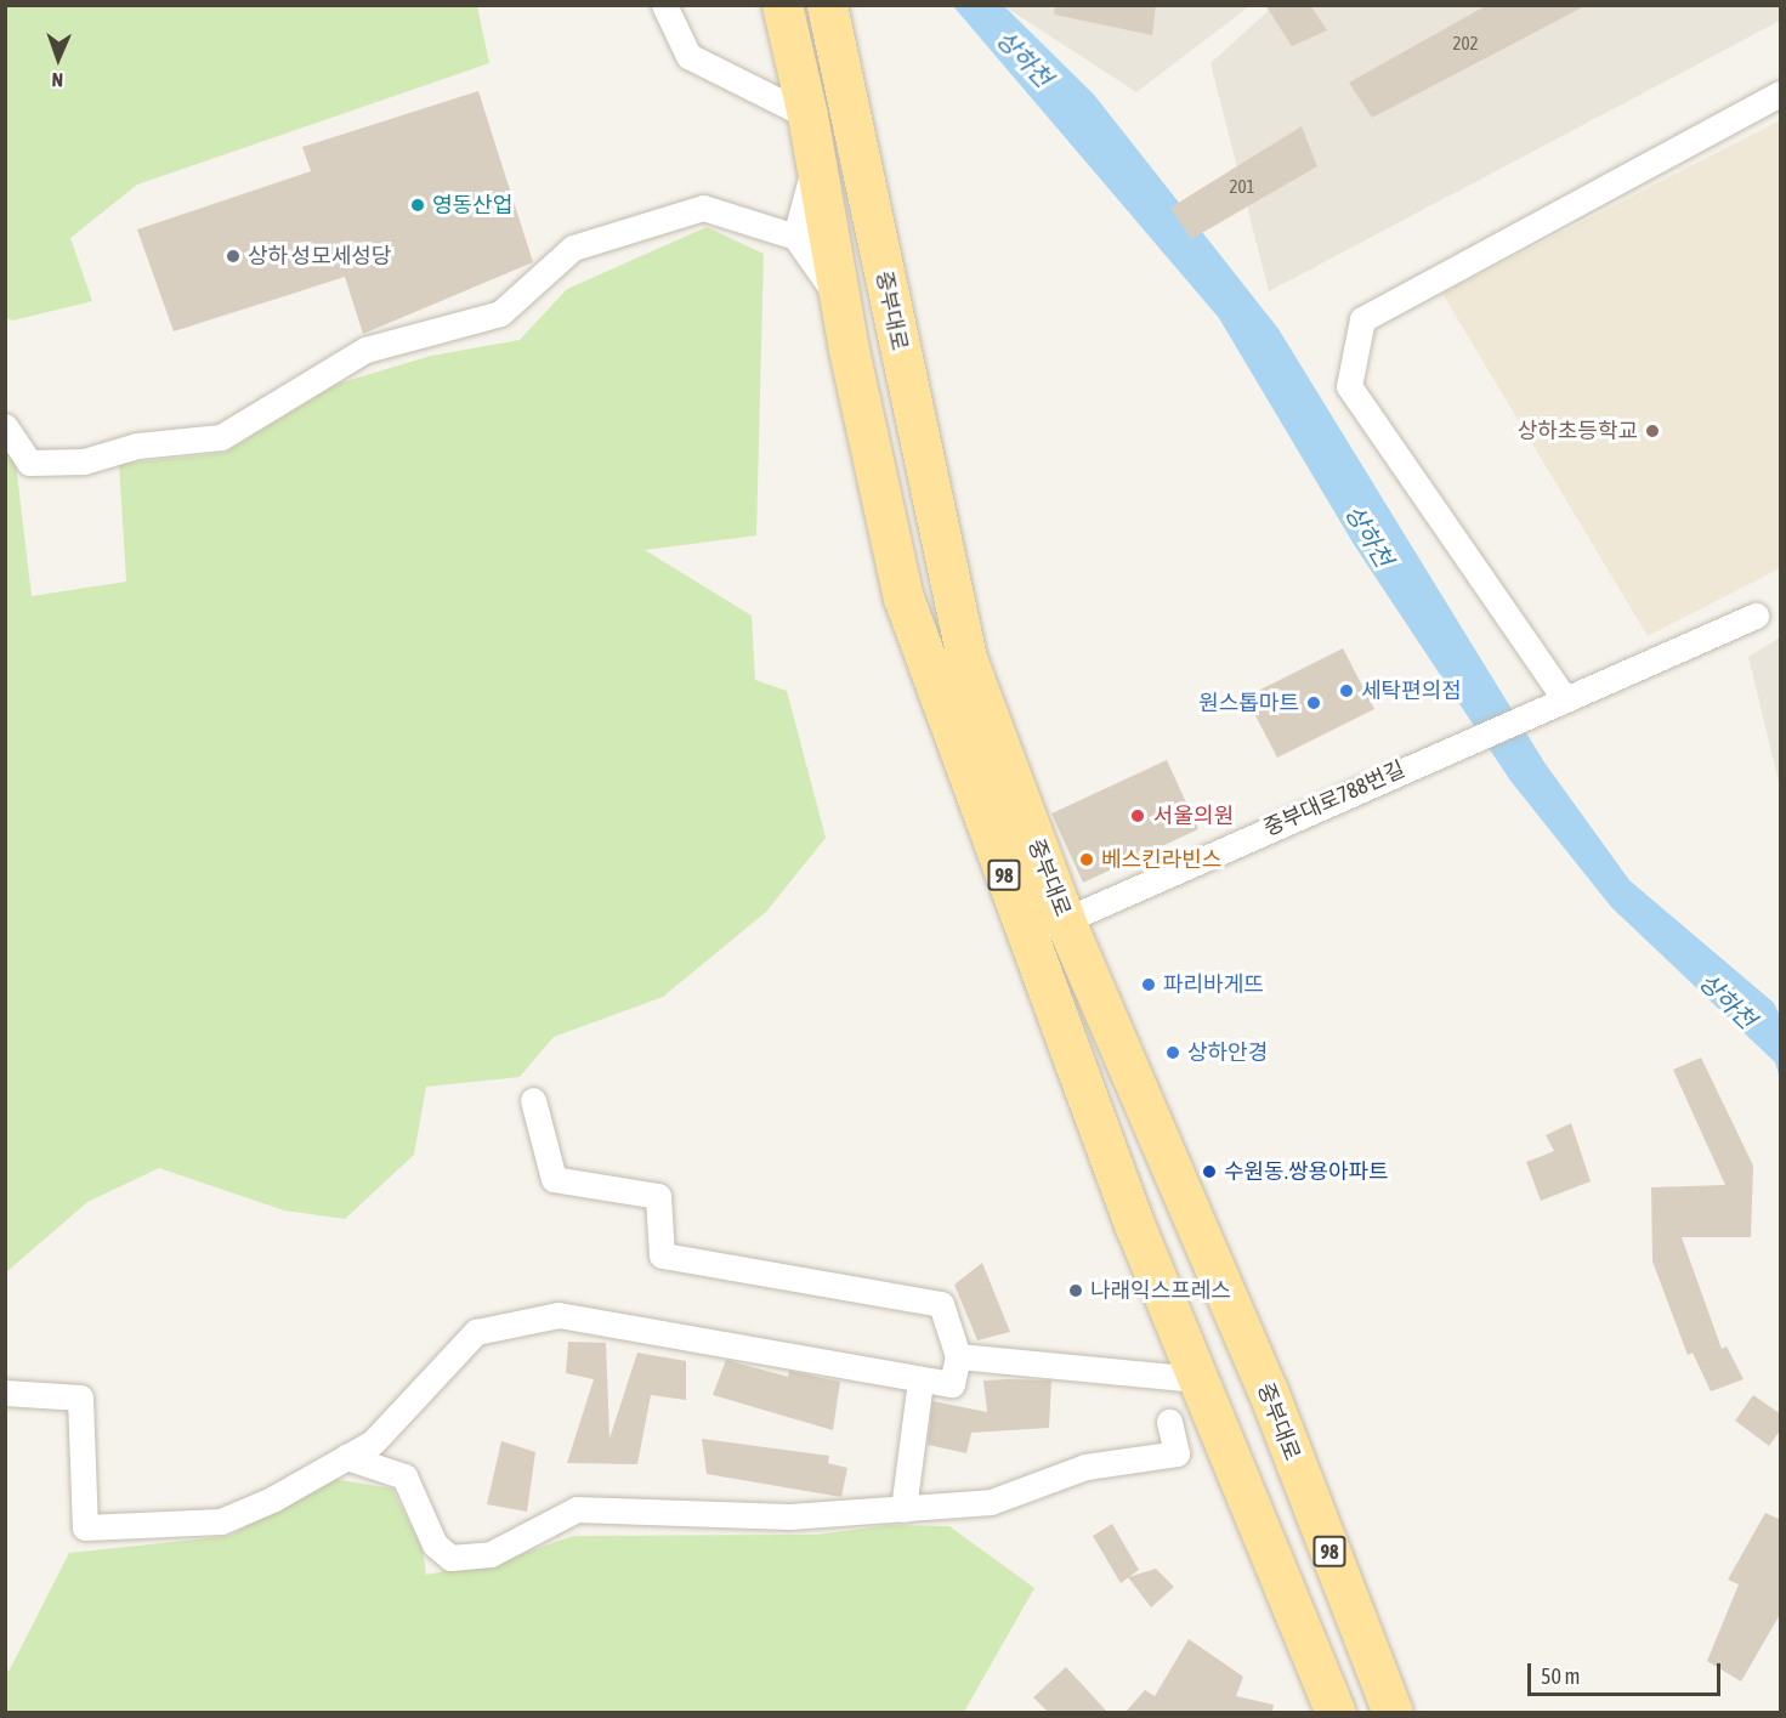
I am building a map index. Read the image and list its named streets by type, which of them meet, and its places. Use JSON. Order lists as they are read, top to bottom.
{
  "streets": {
    "main road": ["중부대로", "98"],
    "street": ["중부대로788번길"]
  },
  "crossings": [
    ["중부대로", "중부대로788번길"]
  ],
  "water": ["상하천"],
  "places": [
    "영동산업",
    "상하 성모세성당",
    "상하초등학교",
    "세탁편의점",
    "원스톱마트",
    "서울의원",
    "베스킨라빈스",
    "파리바게뜨",
    "상하안경",
    "수원동.쌍용아파트",
    "나래익스프레스"
  ],
  "house_numbers": ["202", "201"],
  "scale_bar": "50 m",
  "north": "bottom"
}
